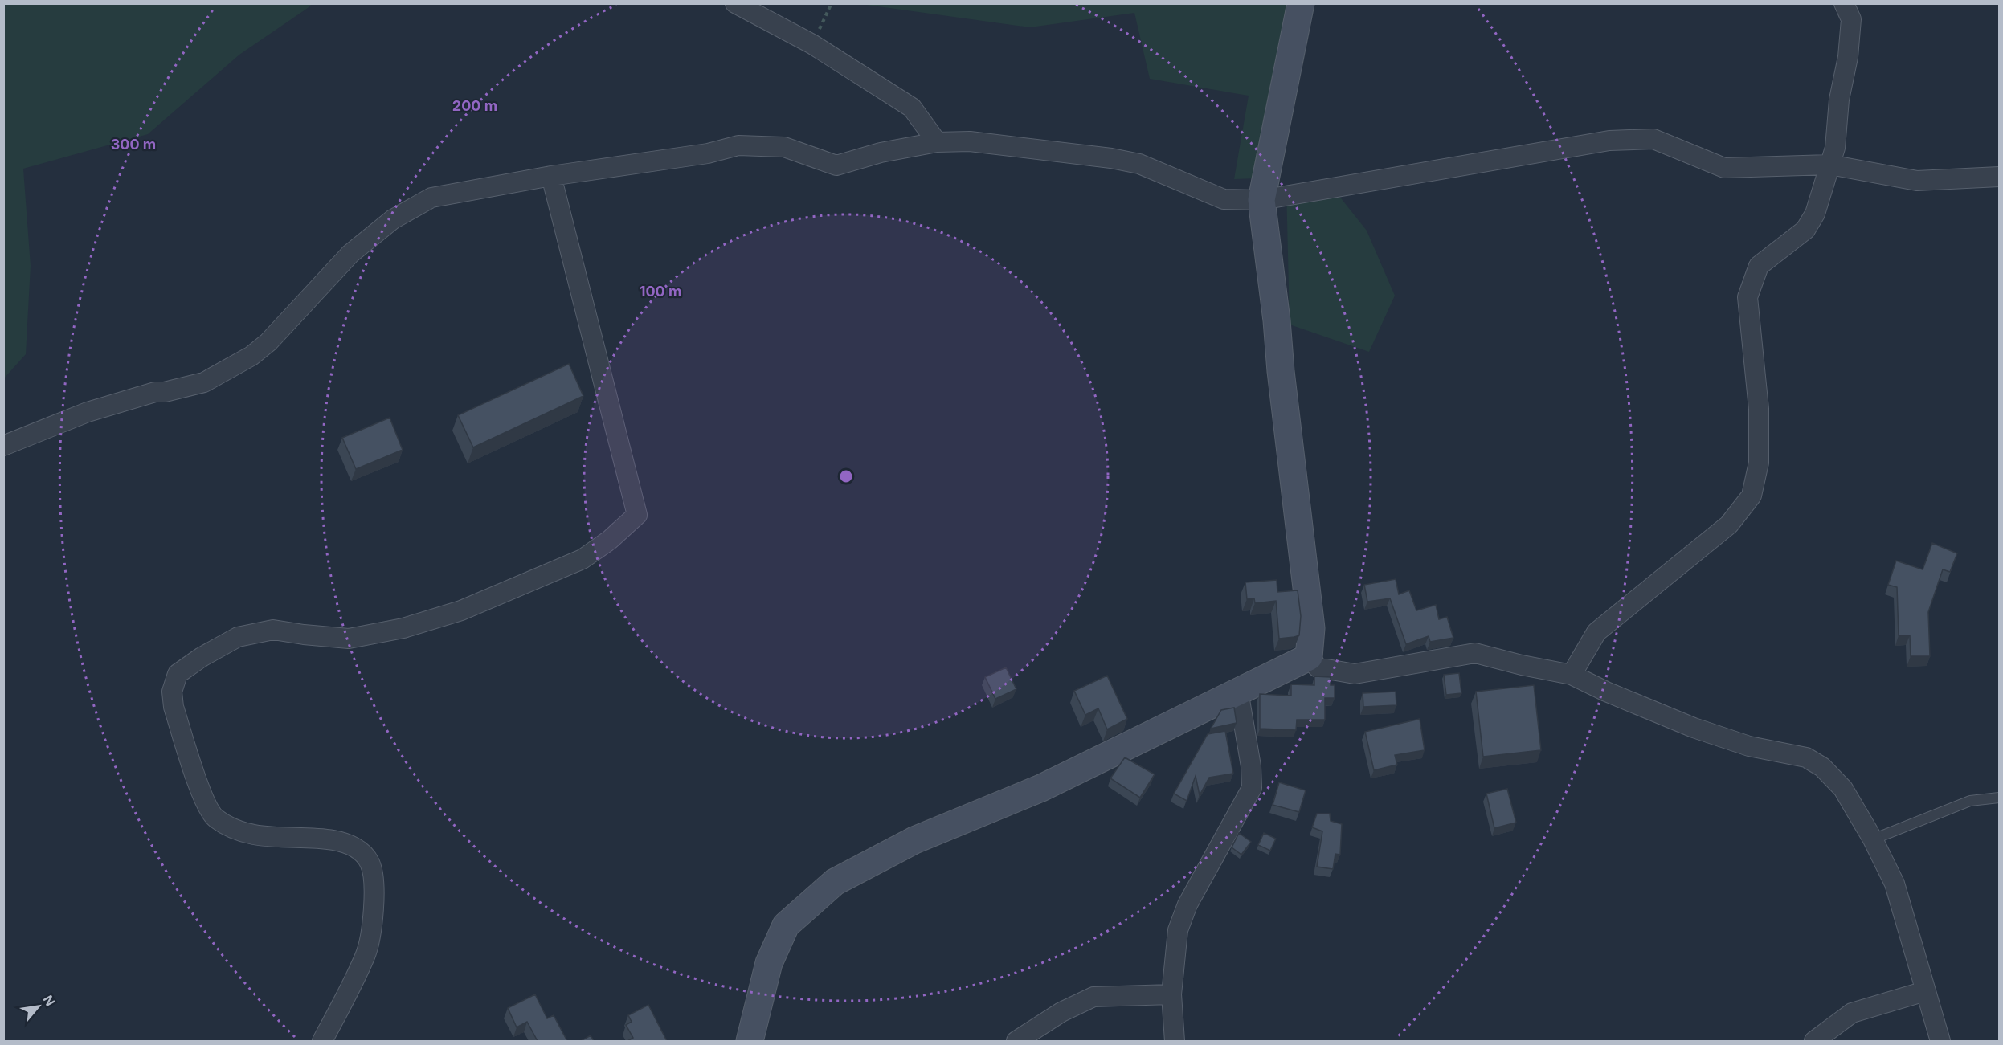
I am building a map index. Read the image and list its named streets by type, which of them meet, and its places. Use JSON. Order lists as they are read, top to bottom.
{
  "north": "top right",
  "rings": ["200 m", "300 m", "100 m"]
}
